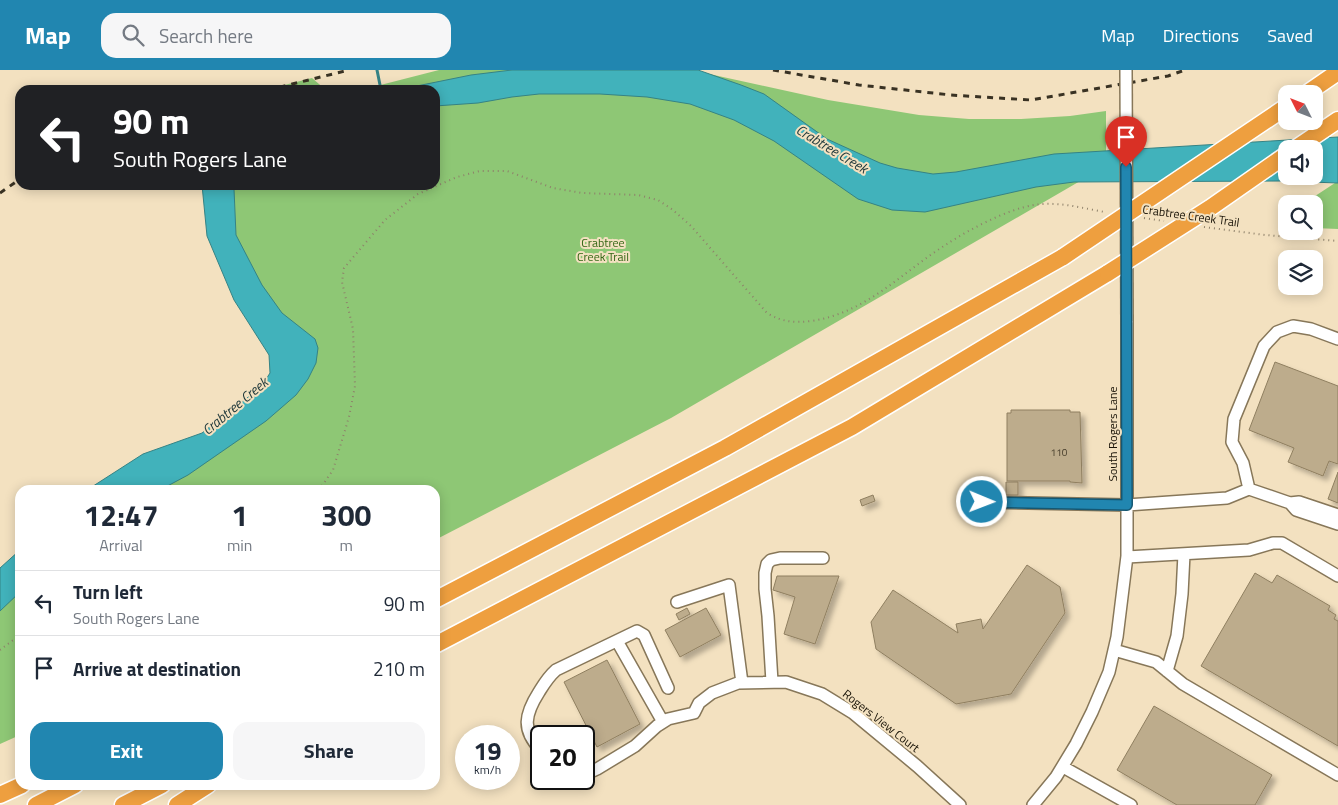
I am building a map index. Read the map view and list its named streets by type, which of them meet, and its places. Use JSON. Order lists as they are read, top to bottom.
{
  "streets": {
    "street": ["South Rogers Lane", "Rogers View Court"],
    "path": ["Crabtree Creek Trail"]
  },
  "water": ["Crabtree Creek"],
  "parks": ["Crabtree Creek Trail"],
  "house_numbers": ["110"],
  "north": "top left",
  "page": {
    "header": "Map",
    "search": "Search here",
    "nav": ["Map", "Directions", "Saved"],
    "turn": ["90 m", "South Rogers Lane"],
    "eta": [
      "12:47",
      "Arrival",
      "1",
      "min",
      "300",
      "m"
    ],
    "list": [
      {
        "name": "Turn left",
        "note": "South Rogers Lane",
        "value": "90 m"
      },
      {
        "name": "Arrive at destination",
        "value": "210 m"
      }
    ],
    "buttons": ["Exit", "Share"],
    "speed": "19 km/h",
    "limit": "20"
  }
}
